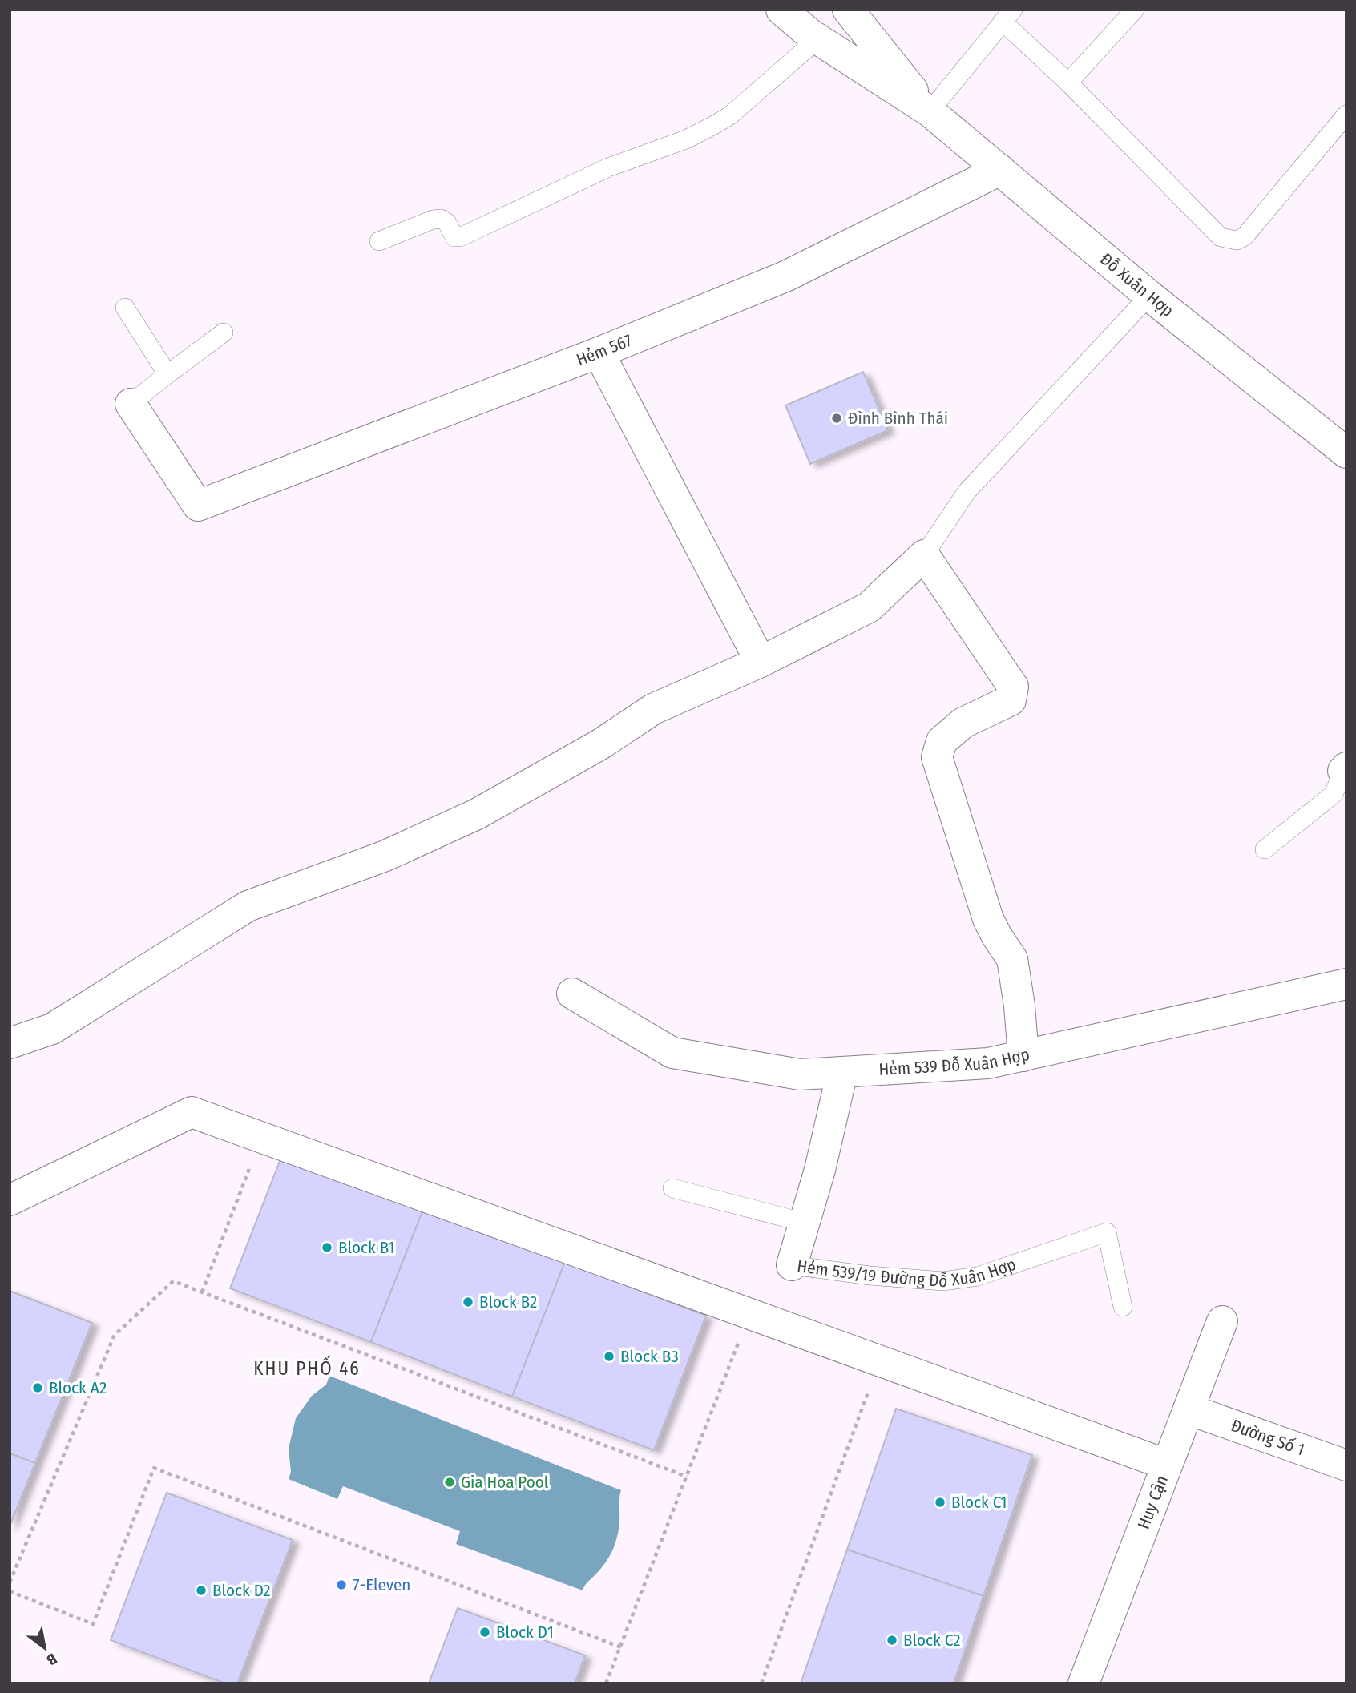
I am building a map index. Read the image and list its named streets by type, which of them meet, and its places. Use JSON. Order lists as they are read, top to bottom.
{
  "streets": {
    "street": [
      "Đỗ Xuân Hợp",
      "Hẻm 567",
      "Hẻm 539 Đỗ Xuân Hợp",
      "Hẻm 539/19 Đường Đỗ Xuân Hợp",
      "Đường Số 1",
      "Huy Cận"
    ]
  },
  "crossings": [
    ["Đỗ Xuân Hợp", "Hẻm 567"],
    ["Hẻm 539 Đỗ Xuân Hợp", "Hẻm 539/19 Đường Đỗ Xuân Hợp"],
    ["Đường Số 1", "Huy Cận"]
  ],
  "districts": ["KHU PHỐ 46"],
  "places": [
    "Đình Bình Thái",
    "Block B1",
    "Block B2",
    "Block B3",
    "Block A2",
    "Gia Hoa Pool",
    "Block C1",
    "7-Eleven",
    "Block D2",
    "Block D1",
    "Block C2"
  ],
  "north": "bottom right"
}
